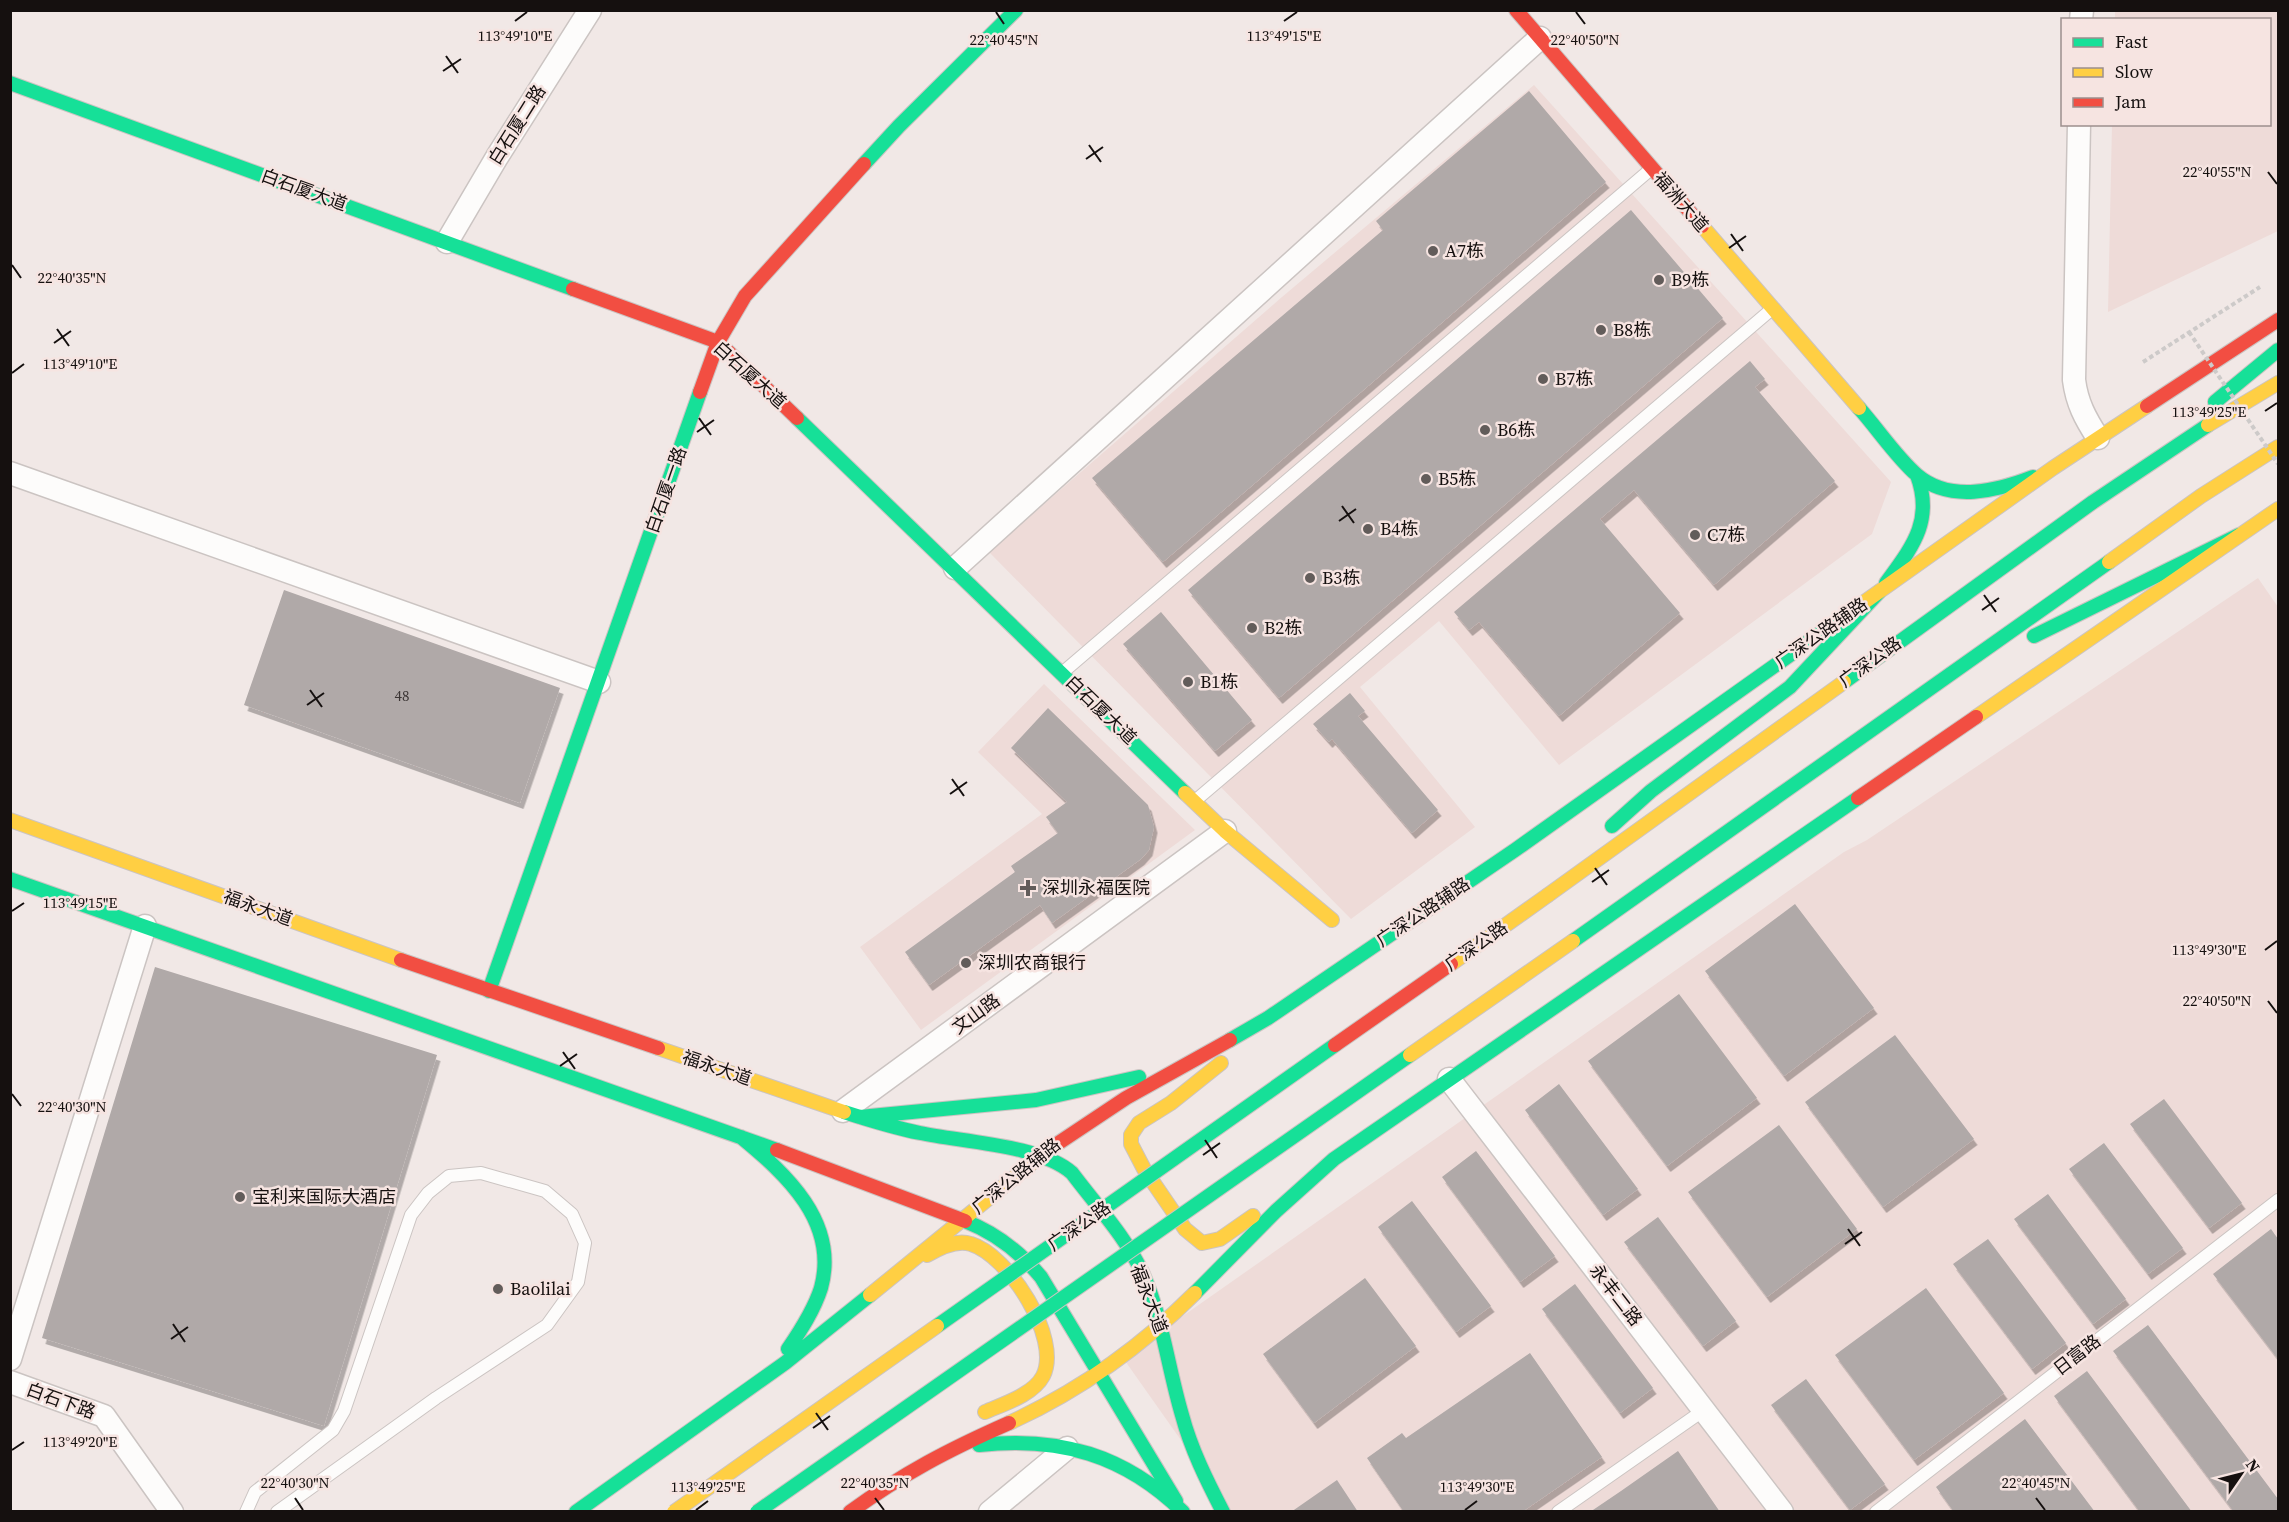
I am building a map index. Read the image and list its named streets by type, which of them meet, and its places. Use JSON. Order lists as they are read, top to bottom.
{
  "streets": {
    "main road": [
      "白石厦大道",
      "福洲大道",
      "白石厦一路",
      "广深公路辅路",
      "广深公路",
      "福永大道"
    ],
    "street": [
      "白石厦二路",
      "文山路",
      "永丰二路",
      "白石下路"
    ],
    "lane": ["日富路"]
  },
  "crossings": [
    ["白石厦二路", "白石厦大道"],
    ["白石厦大道", "白石厦一路"],
    ["白石厦大道", "文山路"],
    ["白石厦一路", "福永大道"],
    ["广深公路辅路", "福永大道"],
    ["福永大道", "文山路"]
  ],
  "places": {
    "other": [
      "A7栋",
      "B9栋",
      "B8栋",
      "B7栋",
      "B6栋",
      "B5栋",
      "B4栋",
      "C7栋",
      "B3栋",
      "B2栋",
      "B1栋",
      "深圳农商银行",
      "宝利来国际大酒店",
      "Baolilai"
    ],
    "health": ["深圳永福医院"]
  },
  "house_numbers": ["48"],
  "legend": ["Fast", "Slow", "Jam"],
  "north": "top right",
  "coordinates": [
    "113°49'10\"E",
    "113°49'15\"E",
    "22°40'45\"N",
    "22°40'50\"N",
    "22°40'55\"N",
    "22°40'35\"N",
    "113°49'25\"E",
    "113°49'30\"E",
    "22°40'30\"N",
    "113°49'20\"E"
  ]
}
